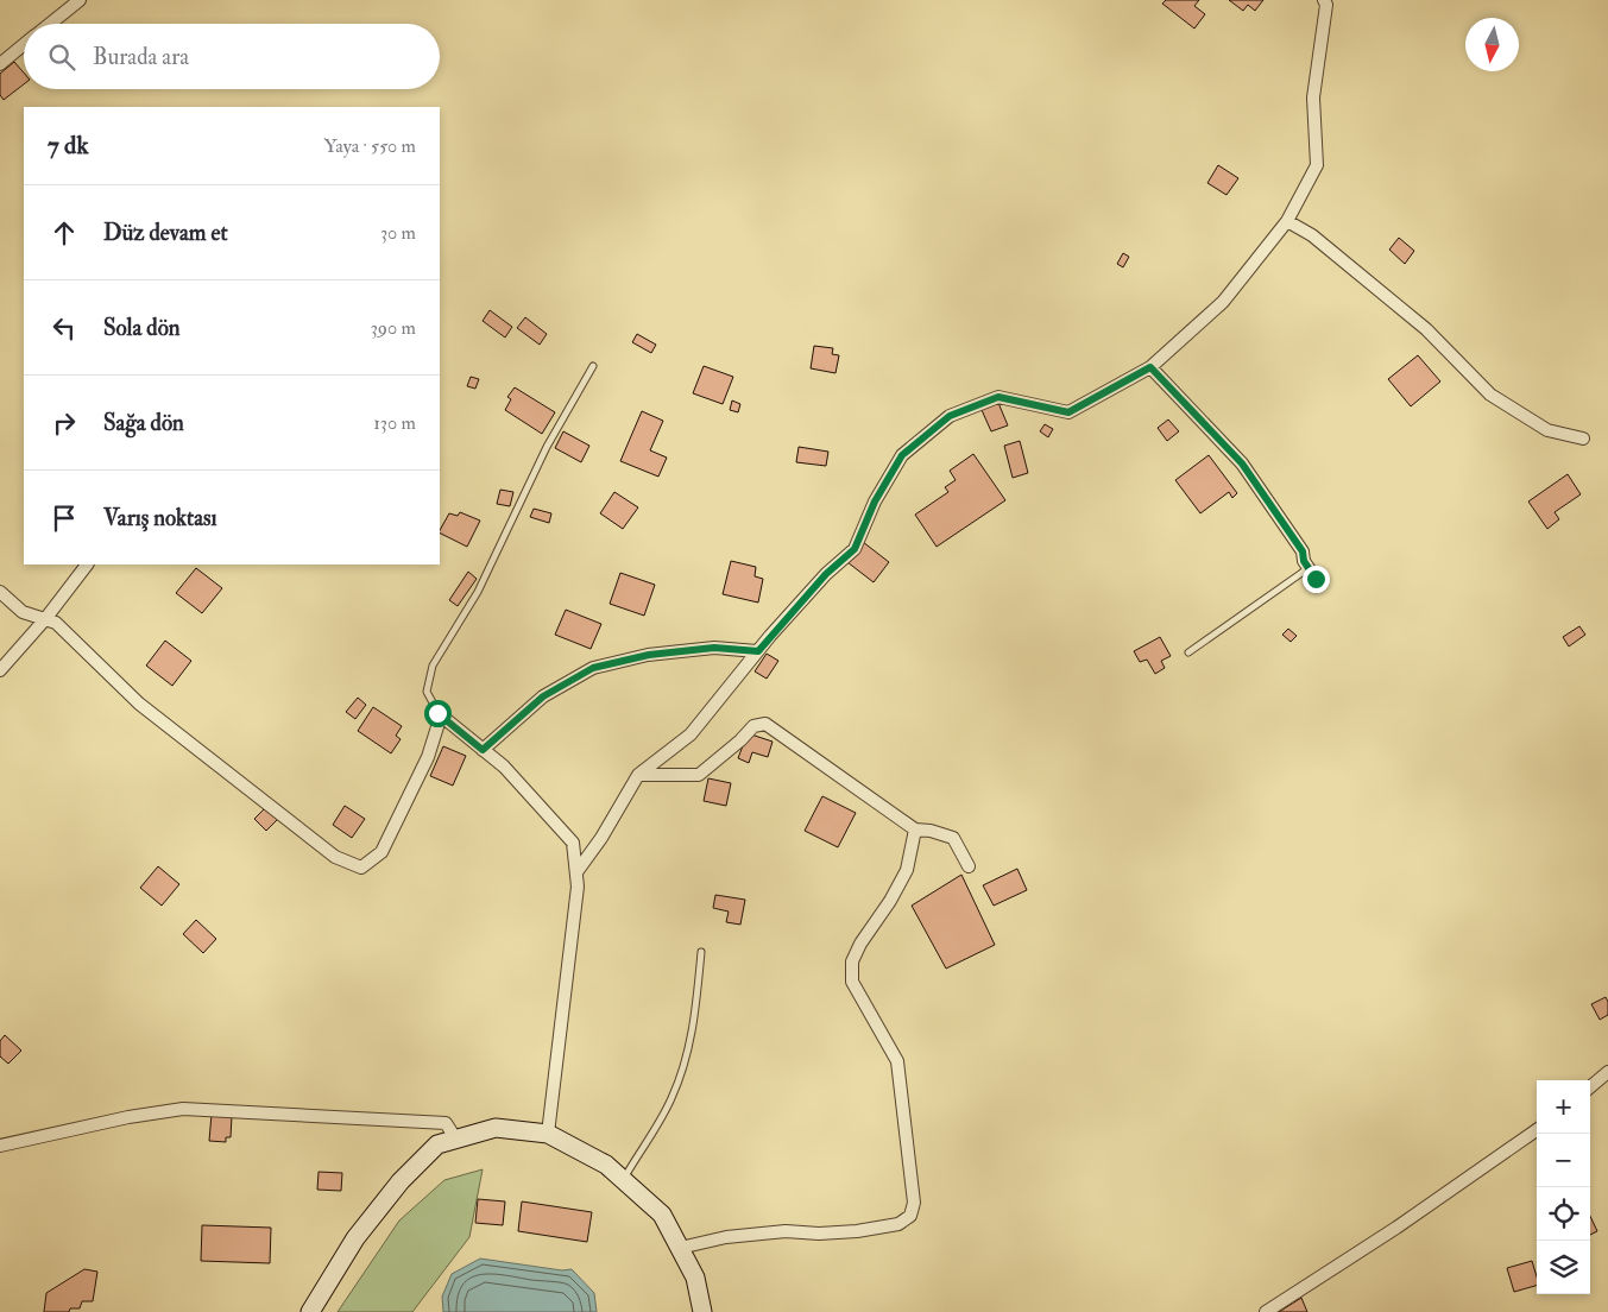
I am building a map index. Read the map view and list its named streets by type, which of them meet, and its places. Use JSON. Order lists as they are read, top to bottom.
{
  "north": "bottom",
  "page": {
    "search": "Burada ara",
    "heading": ["7 dk", "Yaya · 550 m"],
    "list": [
      ["Düz devam et", "30 m"],
      ["Sola dön", "390 m"],
      ["Sağa dön", "130 m"],
      "Varış noktası"
    ],
    "map_buttons": ["+", "−"]
  }
}
